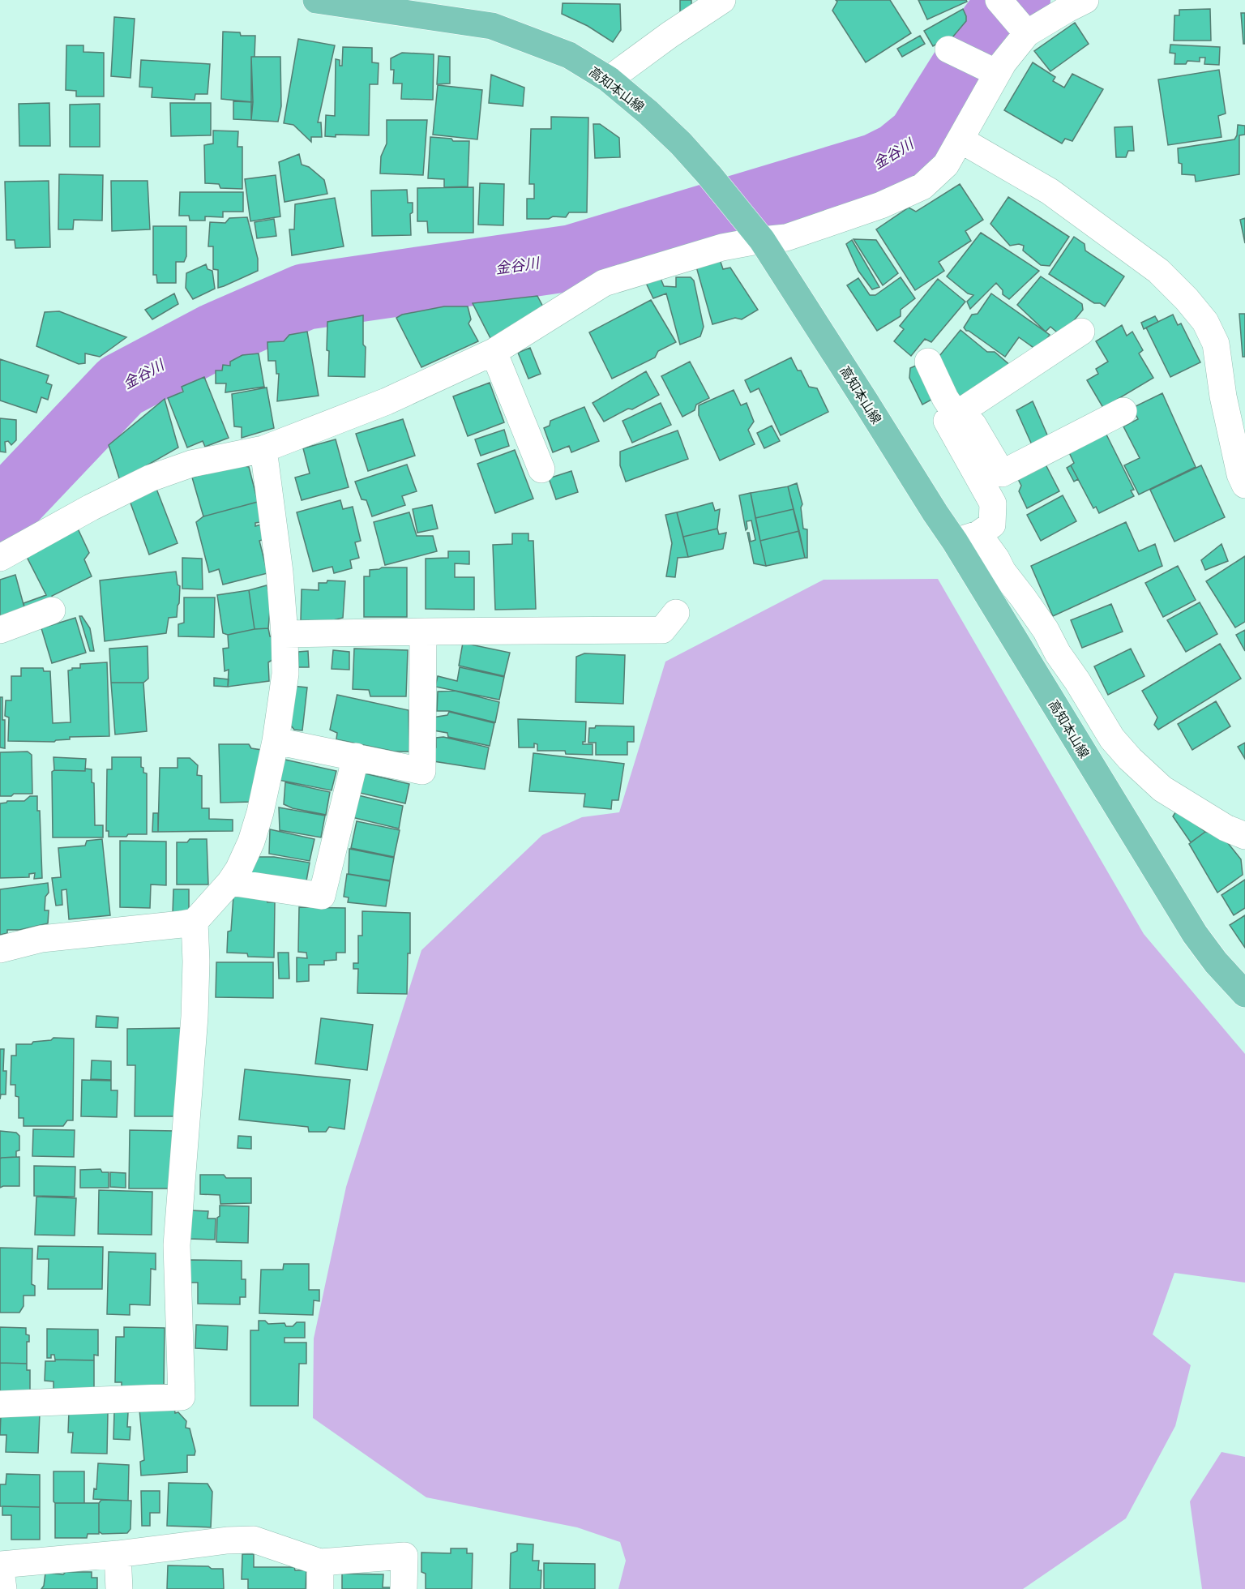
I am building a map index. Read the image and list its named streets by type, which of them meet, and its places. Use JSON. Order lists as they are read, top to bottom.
{
  "streets": {
    "main road": ["高知本山線"]
  },
  "water": ["金谷川"]
}
